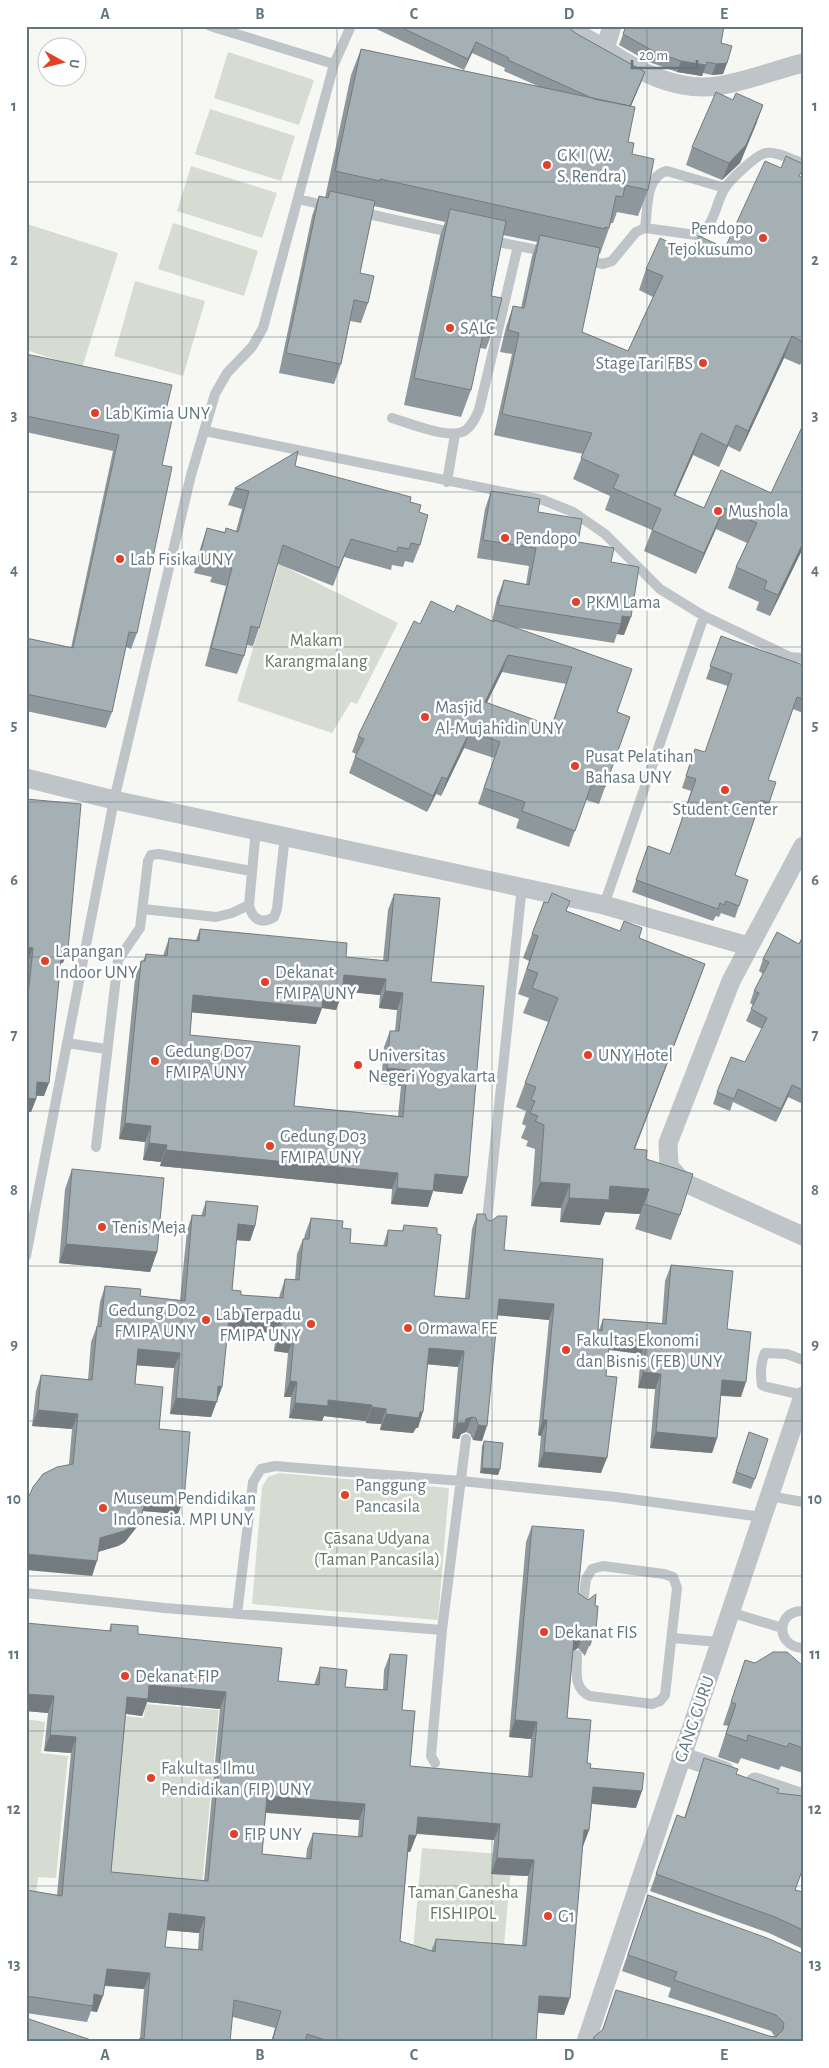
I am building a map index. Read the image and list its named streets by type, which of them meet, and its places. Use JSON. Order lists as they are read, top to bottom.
{
  "streets": {
    "street": ["GANG GURU"]
  },
  "parks": ["Makam Karangmalang", "Çāsana Udyana (Taman Pancasila)", "Taman Ganesha FISHIPOL"],
  "places": [
    "GK I (W. S. Rendra)",
    "Pendopo Tejokusumo",
    "SALC",
    "Stage Tari FBS",
    "Lab Kimia UNY",
    "Mushola",
    "Pendopo",
    "Lab Fisika UNY",
    "PKM Lama",
    "Masjid Al-Mujahidin UNY",
    "Pusat Pelatihan Bahasa UNY",
    "Student Center",
    "Lapangan Indoor UNY",
    "Dekanat FMIPA UNY",
    "UNY Hotel",
    "Gedung D07 FMIPA UNY",
    "Universitas Negeri Yogyakarta",
    "Gedung D03 FMIPA UNY",
    "Tenis Meja",
    "Gedung D02 FMIPA UNY",
    "Lab Terpadu FMIPA UNY",
    "Ormawa FE",
    "Fakultas Ekonomi dan Bisnis (FEB) UNY",
    "Panggung Pancasila",
    "Museum Pendidikan Indonesia. MPI UNY",
    "Dekanat FIS",
    "Dekanat FIP",
    "Fakultas Ilmu Pendidikan (FIP) UNY",
    "FIP UNY",
    "G1"
  ],
  "scale_bar": "20 m",
  "north": "right",
  "grid": {
    "columns": [
      "A",
      "B",
      "C",
      "D",
      "E"
    ],
    "rows": [
      "1",
      "2",
      "3",
      "4",
      "5",
      "6",
      "7",
      "8",
      "9",
      "10",
      "11",
      "12",
      "13"
    ]
  }
}
